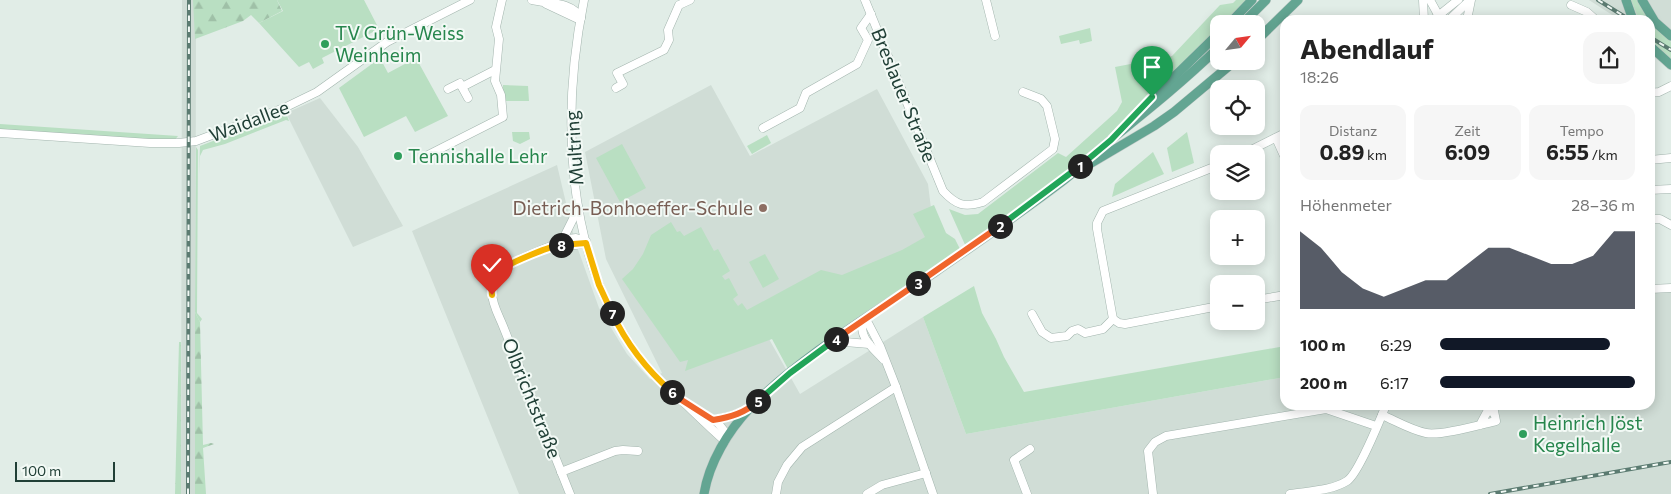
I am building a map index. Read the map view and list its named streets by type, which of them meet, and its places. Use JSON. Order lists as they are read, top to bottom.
{
  "streets": {
    "street": [
      "Breslauer Straße",
      "Waidallee",
      "Multring",
      "Olbrichtstraße"
    ]
  },
  "crossings": [
    ["Multring", "Olbrichtstraße"]
  ],
  "places": [
    "TV Grün-Weiss Weinheim",
    "Tennishalle Lehr",
    "Dietrich-Bonhoeffer-Schule",
    "Heinrich Jöst Kegelhalle"
  ],
  "scale_bar": "100 m",
  "north": "top right",
  "page": {
    "map_buttons": ["+", "−"],
    "heading": ["Abendlauf", "18:26"],
    "stats": [
      ["Distanz", "0.89 km"],
      ["Zeit", "6:09"],
      ["Tempo", "6:55 /km"]
    ],
    "pins": [
      "1",
      "2",
      "8",
      "3",
      "7",
      "4",
      "6",
      "5"
    ],
    "chart": ["Höhenmeter", "28–36 m"],
    "list": [
      {
        "name": "100 m",
        "note": "6:29"
      },
      {
        "name": "200 m",
        "note": "6:17"
      }
    ],
    "scale": "100 m"
  }
}
